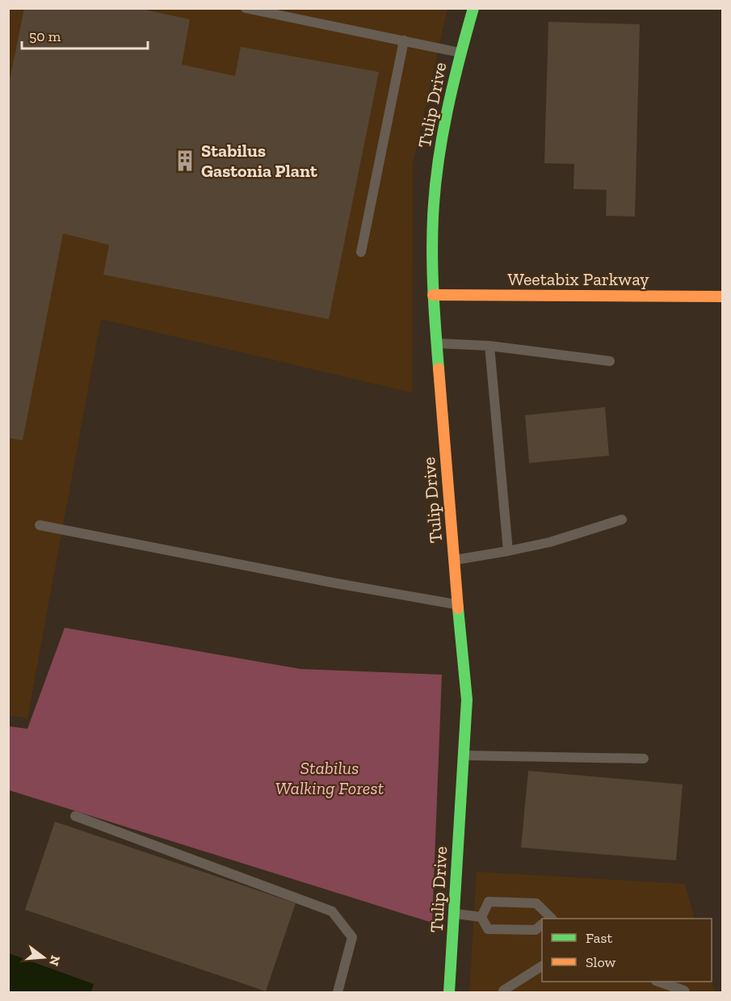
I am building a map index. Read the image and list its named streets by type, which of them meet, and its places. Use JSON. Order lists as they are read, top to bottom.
{
  "streets": {
    "street": ["Tulip Drive", "Weetabix Parkway"]
  },
  "crossings": [
    ["Tulip Drive", "Weetabix Parkway"]
  ],
  "parks": ["Stabilus Walking Forest"],
  "places": {
    "building": ["Stabilus Gastonia Plant"]
  },
  "legend": ["Fast", "Slow"],
  "scale_bar": "50 m",
  "north": "right"
}
